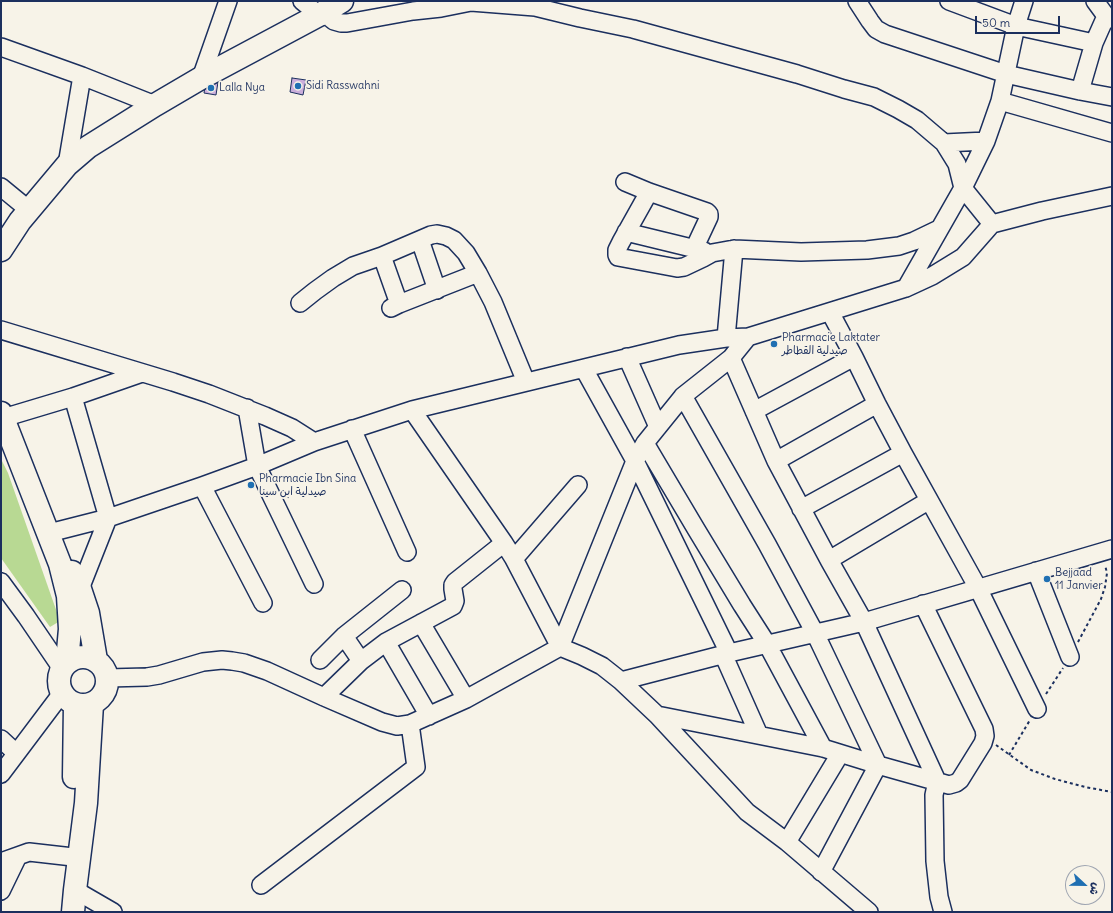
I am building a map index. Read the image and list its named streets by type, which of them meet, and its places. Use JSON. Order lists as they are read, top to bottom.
{
  "places": [
    "Sidi Rasswahni",
    "Lalla Nya",
    "Pharmacie Laktater صيدلية القطاطر",
    "Pharmacie Ibn Sina صيدلية ابن سينا",
    "Bejjaad 11 Janvier"
  ],
  "scale_bar": "50 m",
  "north": "right"
}
